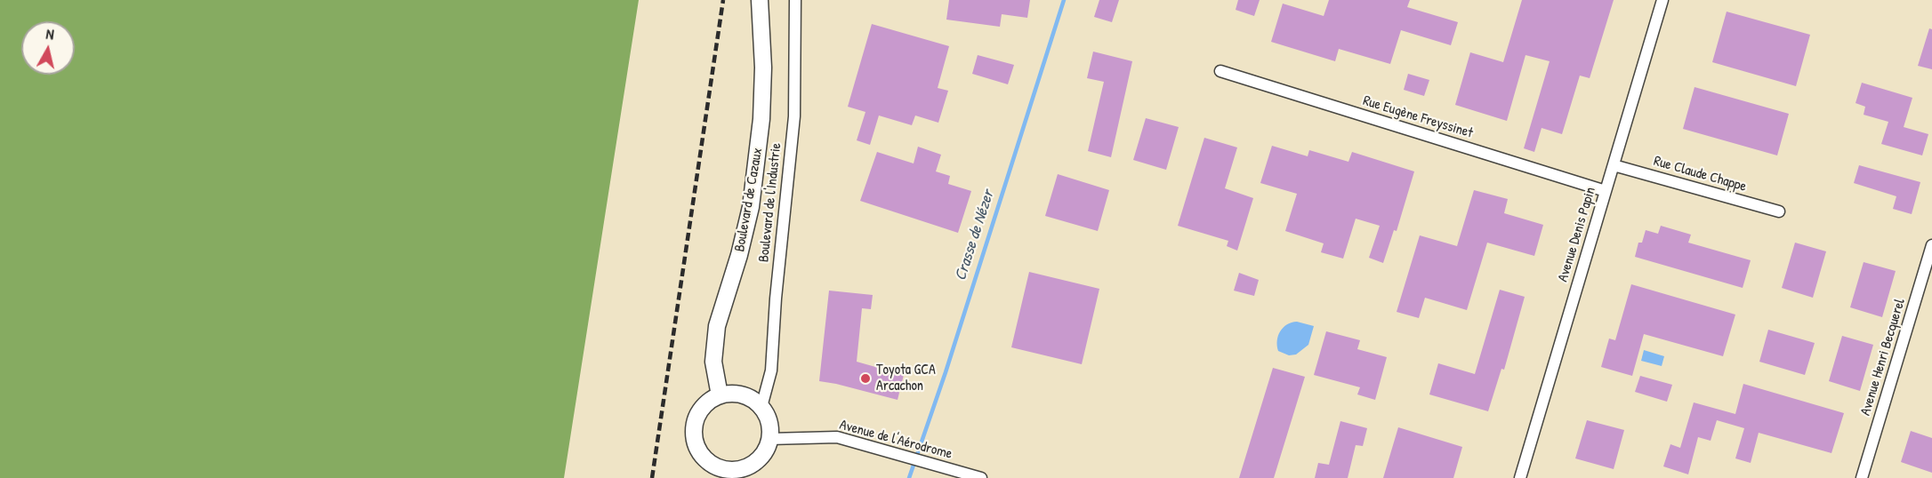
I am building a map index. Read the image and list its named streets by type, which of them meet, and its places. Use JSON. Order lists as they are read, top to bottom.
{
  "streets": {
    "main road": ["Boulevard de Cazaux"],
    "street": [
      "Rue Eugène Freyssinet",
      "Rue Claude Chappe",
      "Boulevard de l'Industrie",
      "Avenue Denis Papin",
      "Avenue Henri Becquerel",
      "Avenue de l'Aérodrome"
    ]
  },
  "crossings": [
    ["Rue Eugène Freyssinet", "Avenue Denis Papin"],
    ["Rue Claude Chappe", "Avenue Denis Papin"],
    ["Boulevard de Cazaux", "Boulevard de l'Industrie"],
    ["Boulevard de Cazaux", "Avenue de l'Aérodrome"],
    ["Boulevard de l'Industrie", "Avenue de l'Aérodrome"]
  ],
  "water": ["Crasse de Nézer"],
  "places": ["Toyota GCA Arcachon"],
  "north": "top"
}
